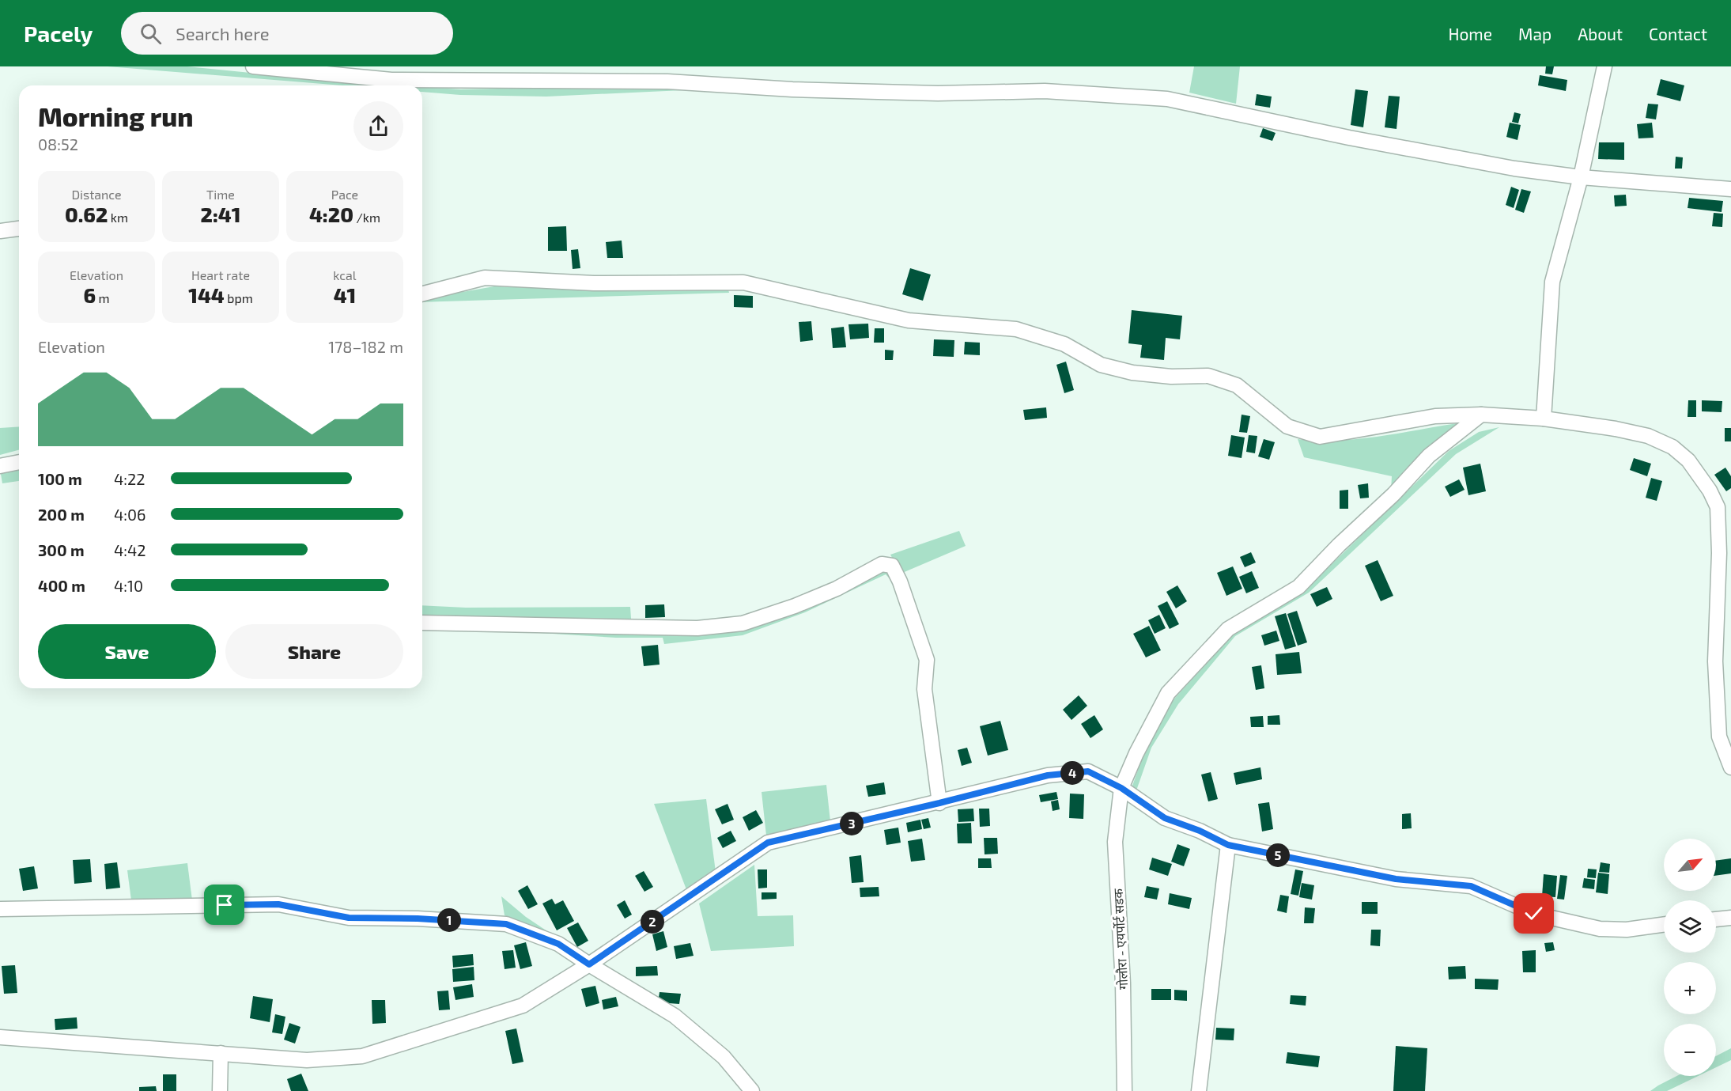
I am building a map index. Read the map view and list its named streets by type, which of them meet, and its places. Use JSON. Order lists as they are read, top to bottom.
{
  "streets": {
    "street": ["गोलौरा - एयर्पोर्ट सडक"]
  },
  "north": "top right",
  "page": {
    "header": "Pacely",
    "search": "Search here",
    "nav": [
      "Home",
      "Map",
      "About",
      "Contact"
    ],
    "heading": ["Morning run", "08:52"],
    "stats": [
      ["Distance", "0.62 km"],
      ["Time", "2:41"],
      ["Pace", "4:20 /km"],
      ["Elevation", "6 m"],
      ["Heart rate", "144 bpm"],
      ["kcal", "41"]
    ],
    "chart": ["Elevation", "178–182 m"],
    "list": [
      {
        "name": "100 m",
        "note": "4:22"
      },
      {
        "name": "200 m",
        "note": "4:06"
      },
      {
        "name": "300 m",
        "note": "4:42"
      },
      {
        "name": "400 m",
        "note": "4:10"
      }
    ],
    "buttons": ["Save", "Share"],
    "pins": [
      "4",
      "3",
      "5",
      "1",
      "2"
    ],
    "map_buttons": ["+", "−"]
  }
}
